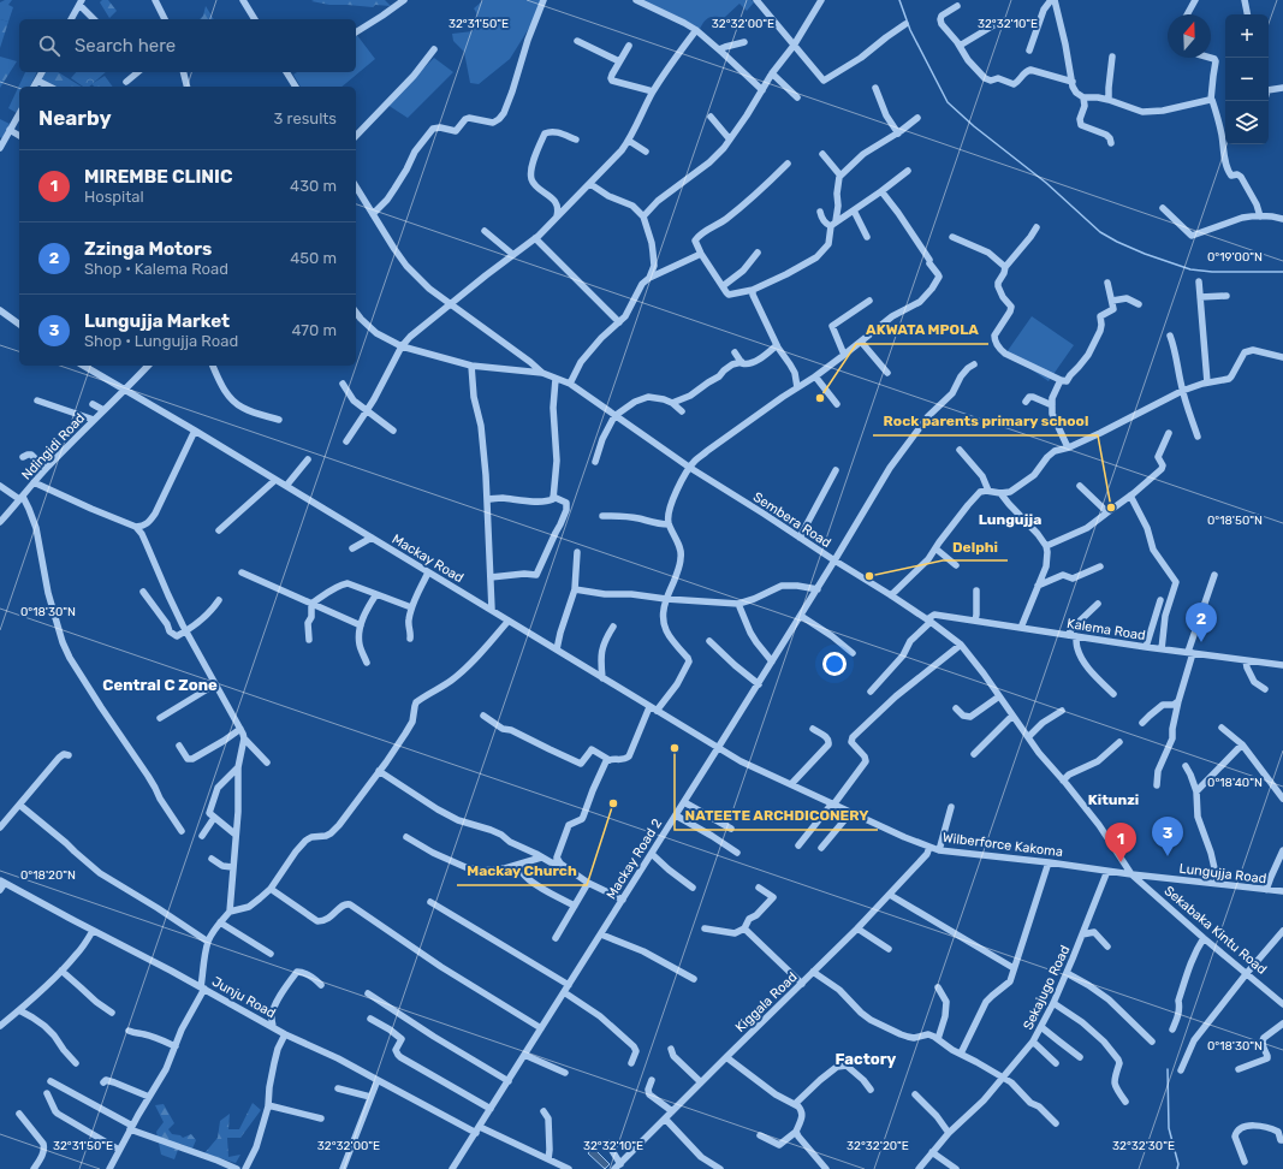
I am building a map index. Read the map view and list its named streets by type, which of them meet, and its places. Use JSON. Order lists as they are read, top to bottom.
{
  "streets": {
    "street": [
      "Ndingidi Road",
      "Sembera Road",
      "Mackay Road",
      "Kalema Road",
      "Wilberforce Kakoma",
      "Mackay Road 2",
      "Lungujja Road",
      "Sekabaka Kintu Road",
      "Sekajugo Road",
      "Junju Road",
      "Kiggala Road"
    ]
  },
  "crossings": [
    ["Ndingidi Road", "Mackay Road"],
    ["Sembera Road", "Kalema Road"],
    ["Sembera Road", "Wilberforce Kakoma"],
    ["Sembera Road", "Mackay Road 2"],
    ["Sembera Road", "Lungujja Road"],
    ["Sembera Road", "Sekabaka Kintu Road"],
    ["Mackay Road", "Wilberforce Kakoma"],
    ["Mackay Road", "Mackay Road 2"],
    ["Wilberforce Kakoma", "Mackay Road 2"],
    ["Wilberforce Kakoma", "Lungujja Road"],
    ["Wilberforce Kakoma", "Sekabaka Kintu Road"],
    ["Wilberforce Kakoma", "Sekajugo Road"],
    ["Wilberforce Kakoma", "Kiggala Road"],
    ["Mackay Road 2", "Junju Road"],
    ["Lungujja Road", "Sekabaka Kintu Road"]
  ],
  "districts": [
    "Lungujja",
    "Central C Zone",
    "Kitunzi",
    "Factory"
  ],
  "places": [
    "AKWATA MPOLA",
    "Rock parents primary school",
    "Delphi",
    "NATEETE ARCHDICONERY",
    "Mackay Church"
  ],
  "north": "top",
  "page": {
    "map_buttons": ["+", "−"],
    "search": "Search here",
    "heading": ["Nearby", "3 results"],
    "list": [
      {
        "mark": "1",
        "name": "MIREMBE CLINIC",
        "note": "Hospital",
        "value": "430 m"
      },
      {
        "mark": "2",
        "name": "Zzinga Motors",
        "note": "Shop · Kalema Road",
        "value": "450 m"
      },
      {
        "mark": "3",
        "name": "Lungujja Market",
        "note": "Shop · Lungujja Road",
        "value": "470 m"
      }
    ],
    "pins": ["2", "3", "1"]
  },
  "coordinates": [
    "32°31'50\"E",
    "32°32'00\"E",
    "32°32'10\"E",
    "0°19'00\"N",
    "0°18'50\"N",
    "0°18'30\"N",
    "0°18'40\"N",
    "0°18'20\"N",
    "32°32'20\"E",
    "32°32'30\"E"
  ]
}
